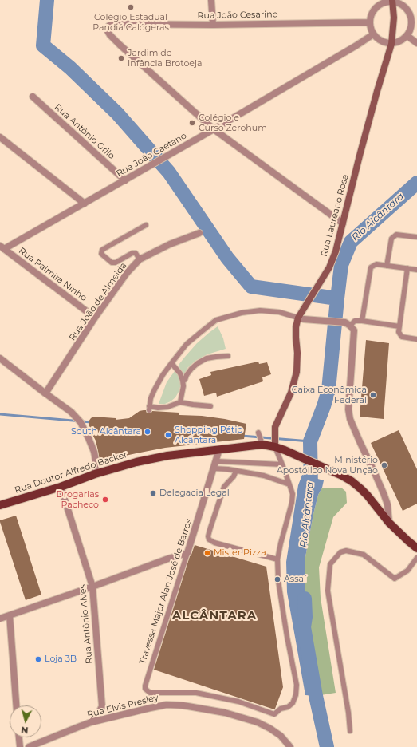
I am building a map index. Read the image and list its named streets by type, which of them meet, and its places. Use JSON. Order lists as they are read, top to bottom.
{
  "streets": {
    "main road": ["Rua Laureano Rosa", "Rua Doutor Alfredo Backer"],
    "street": [
      "Rua João Cesarino",
      "Rua Antônio Grilo",
      "Rua João Caetano",
      "Rua Palmira Ninho",
      "Rua João de Almeida",
      "Travessa Major Alan José de Barros",
      "Rua Antônio Alves",
      "Rua Elvis Presley"
    ]
  },
  "crossings": [
    ["Rua João Cesarino", "Rua João Caetano"],
    ["Rua Antônio Grilo", "Rua João Caetano"],
    ["Rua João Caetano", "Rua Palmira Ninho"],
    ["Rua Laureano Rosa", "Rua Doutor Alfredo Backer"],
    ["Rua Palmira Ninho", "Rua João de Almeida"],
    ["Rua Doutor Alfredo Backer", "Travessa Major Alan José de Barros"],
    ["Rua Doutor Alfredo Backer", "Rua Antônio Alves"],
    ["Rua Antônio Alves", "Rua Elvis Presley"]
  ],
  "districts": ["ALCÂNTARA"],
  "water": ["Rio Alcântara"],
  "places": [
    "Colégio Estadual Pandiá Calógeras",
    "Jardim de Infância Brotoeja",
    "Colégio e Curso Zerohum",
    "Caixa Econômica Federal",
    "South Alcântara",
    "Shopping Pátio Alcântara",
    "MInistério Apostólico Nova Unção",
    "Delegacia Legal",
    "Drogarias Pacheco",
    "Mister Pizza",
    "Assaí",
    "Loja 3B"
  ],
  "north": "bottom"
}
